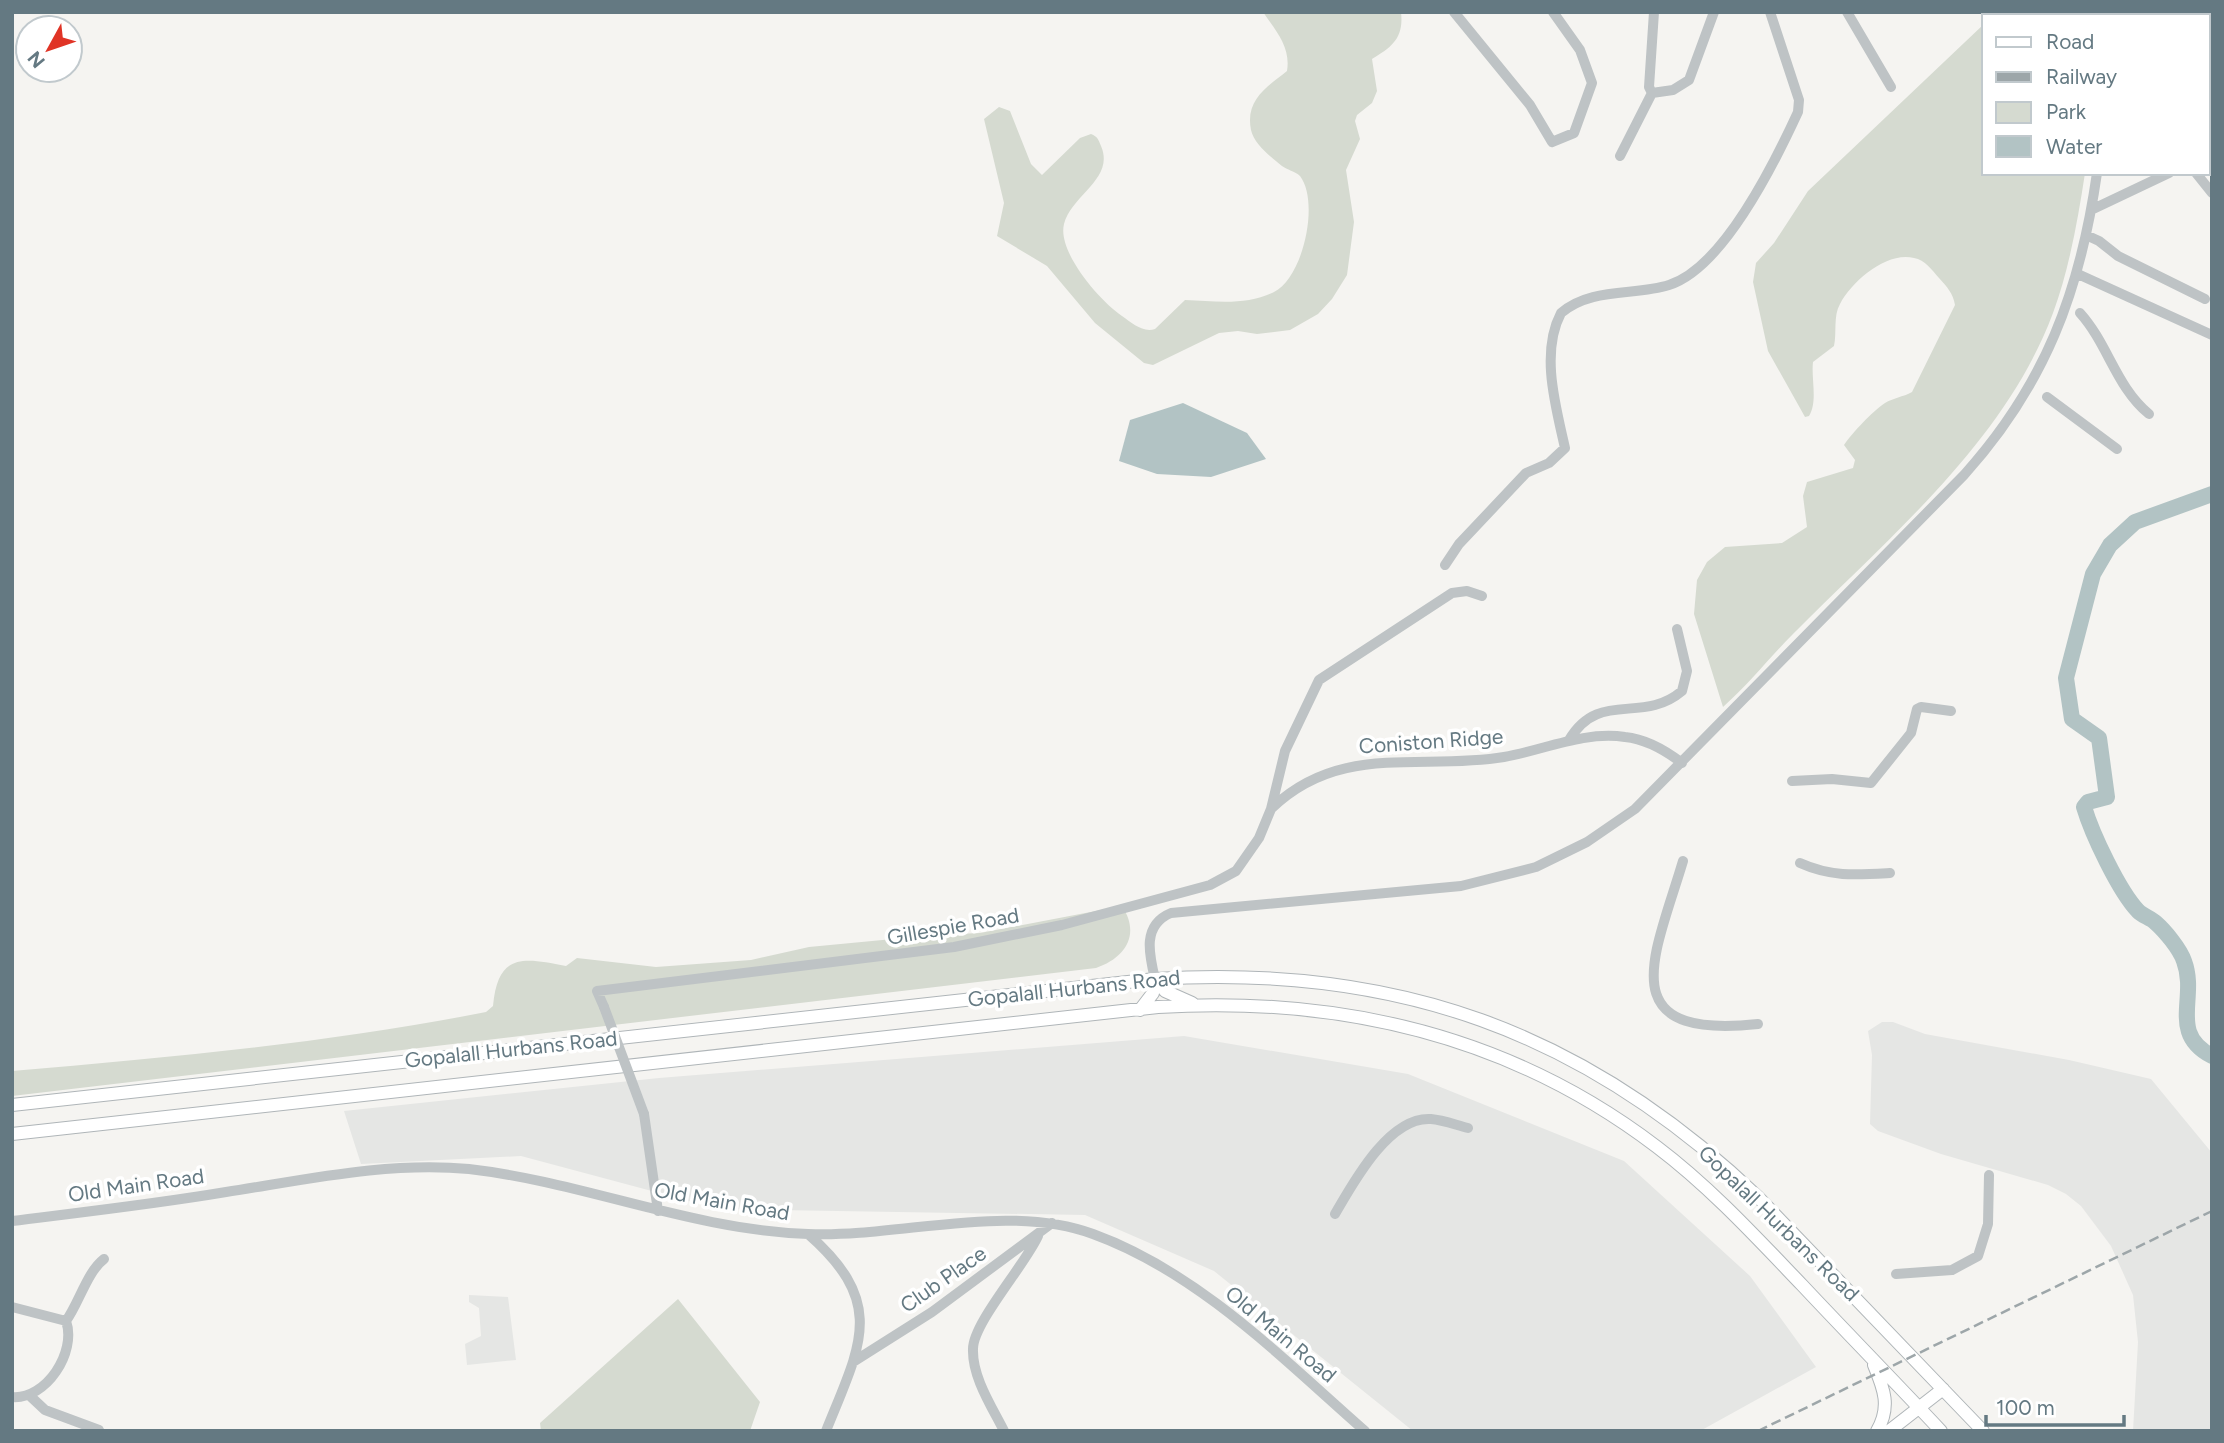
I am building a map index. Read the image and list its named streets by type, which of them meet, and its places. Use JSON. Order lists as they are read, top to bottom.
{
  "streets": {
    "main road": ["Gopalall Hurbans Road"],
    "street": [
      "Coniston Ridge",
      "Gillespie Road",
      "Old Main Road",
      "Club Place"
    ]
  },
  "crossings": [
    ["Coniston Ridge", "Gillespie Road"],
    ["Gillespie Road", "Old Main Road"],
    ["Old Main Road", "Club Place"]
  ],
  "legend": [
    "Road",
    "Railway",
    "Park",
    "Water"
  ],
  "scale_bar": "100 m",
  "north": "bottom left"
}
